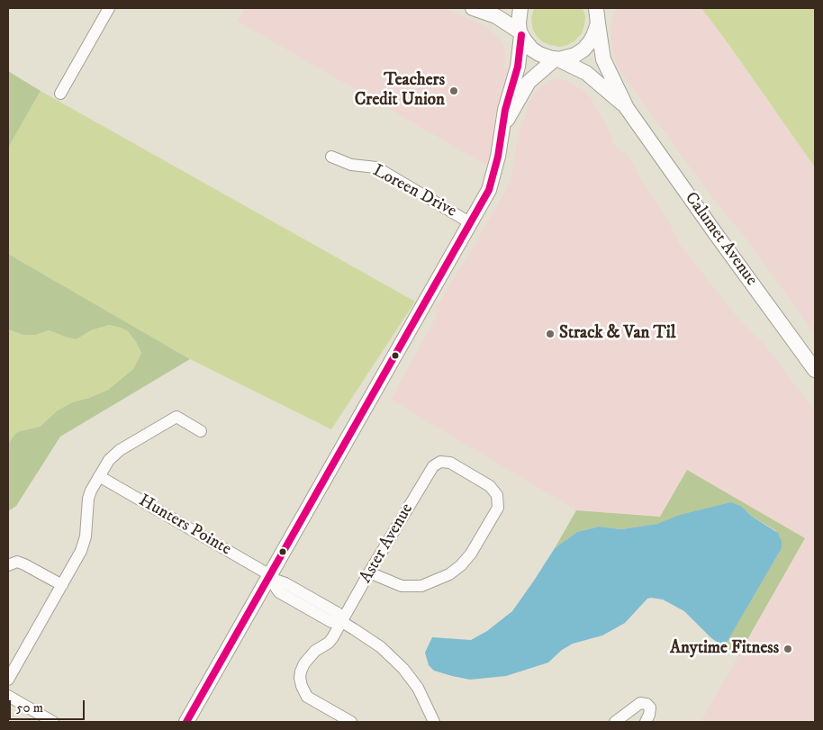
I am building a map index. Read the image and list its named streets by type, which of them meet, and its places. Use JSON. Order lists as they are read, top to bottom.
{
  "streets": {
    "main road": ["Calumet Avenue"],
    "street": ["Loreen Drive", "Hunters Pointe", "Aster Avenue"]
  },
  "crossings": [
    ["Hunters Pointe", "Aster Avenue"]
  ],
  "places": ["Teachers Credit Union", "Strack & Van Til", "Anytime Fitness"],
  "scale_bar": "50 m"
}
